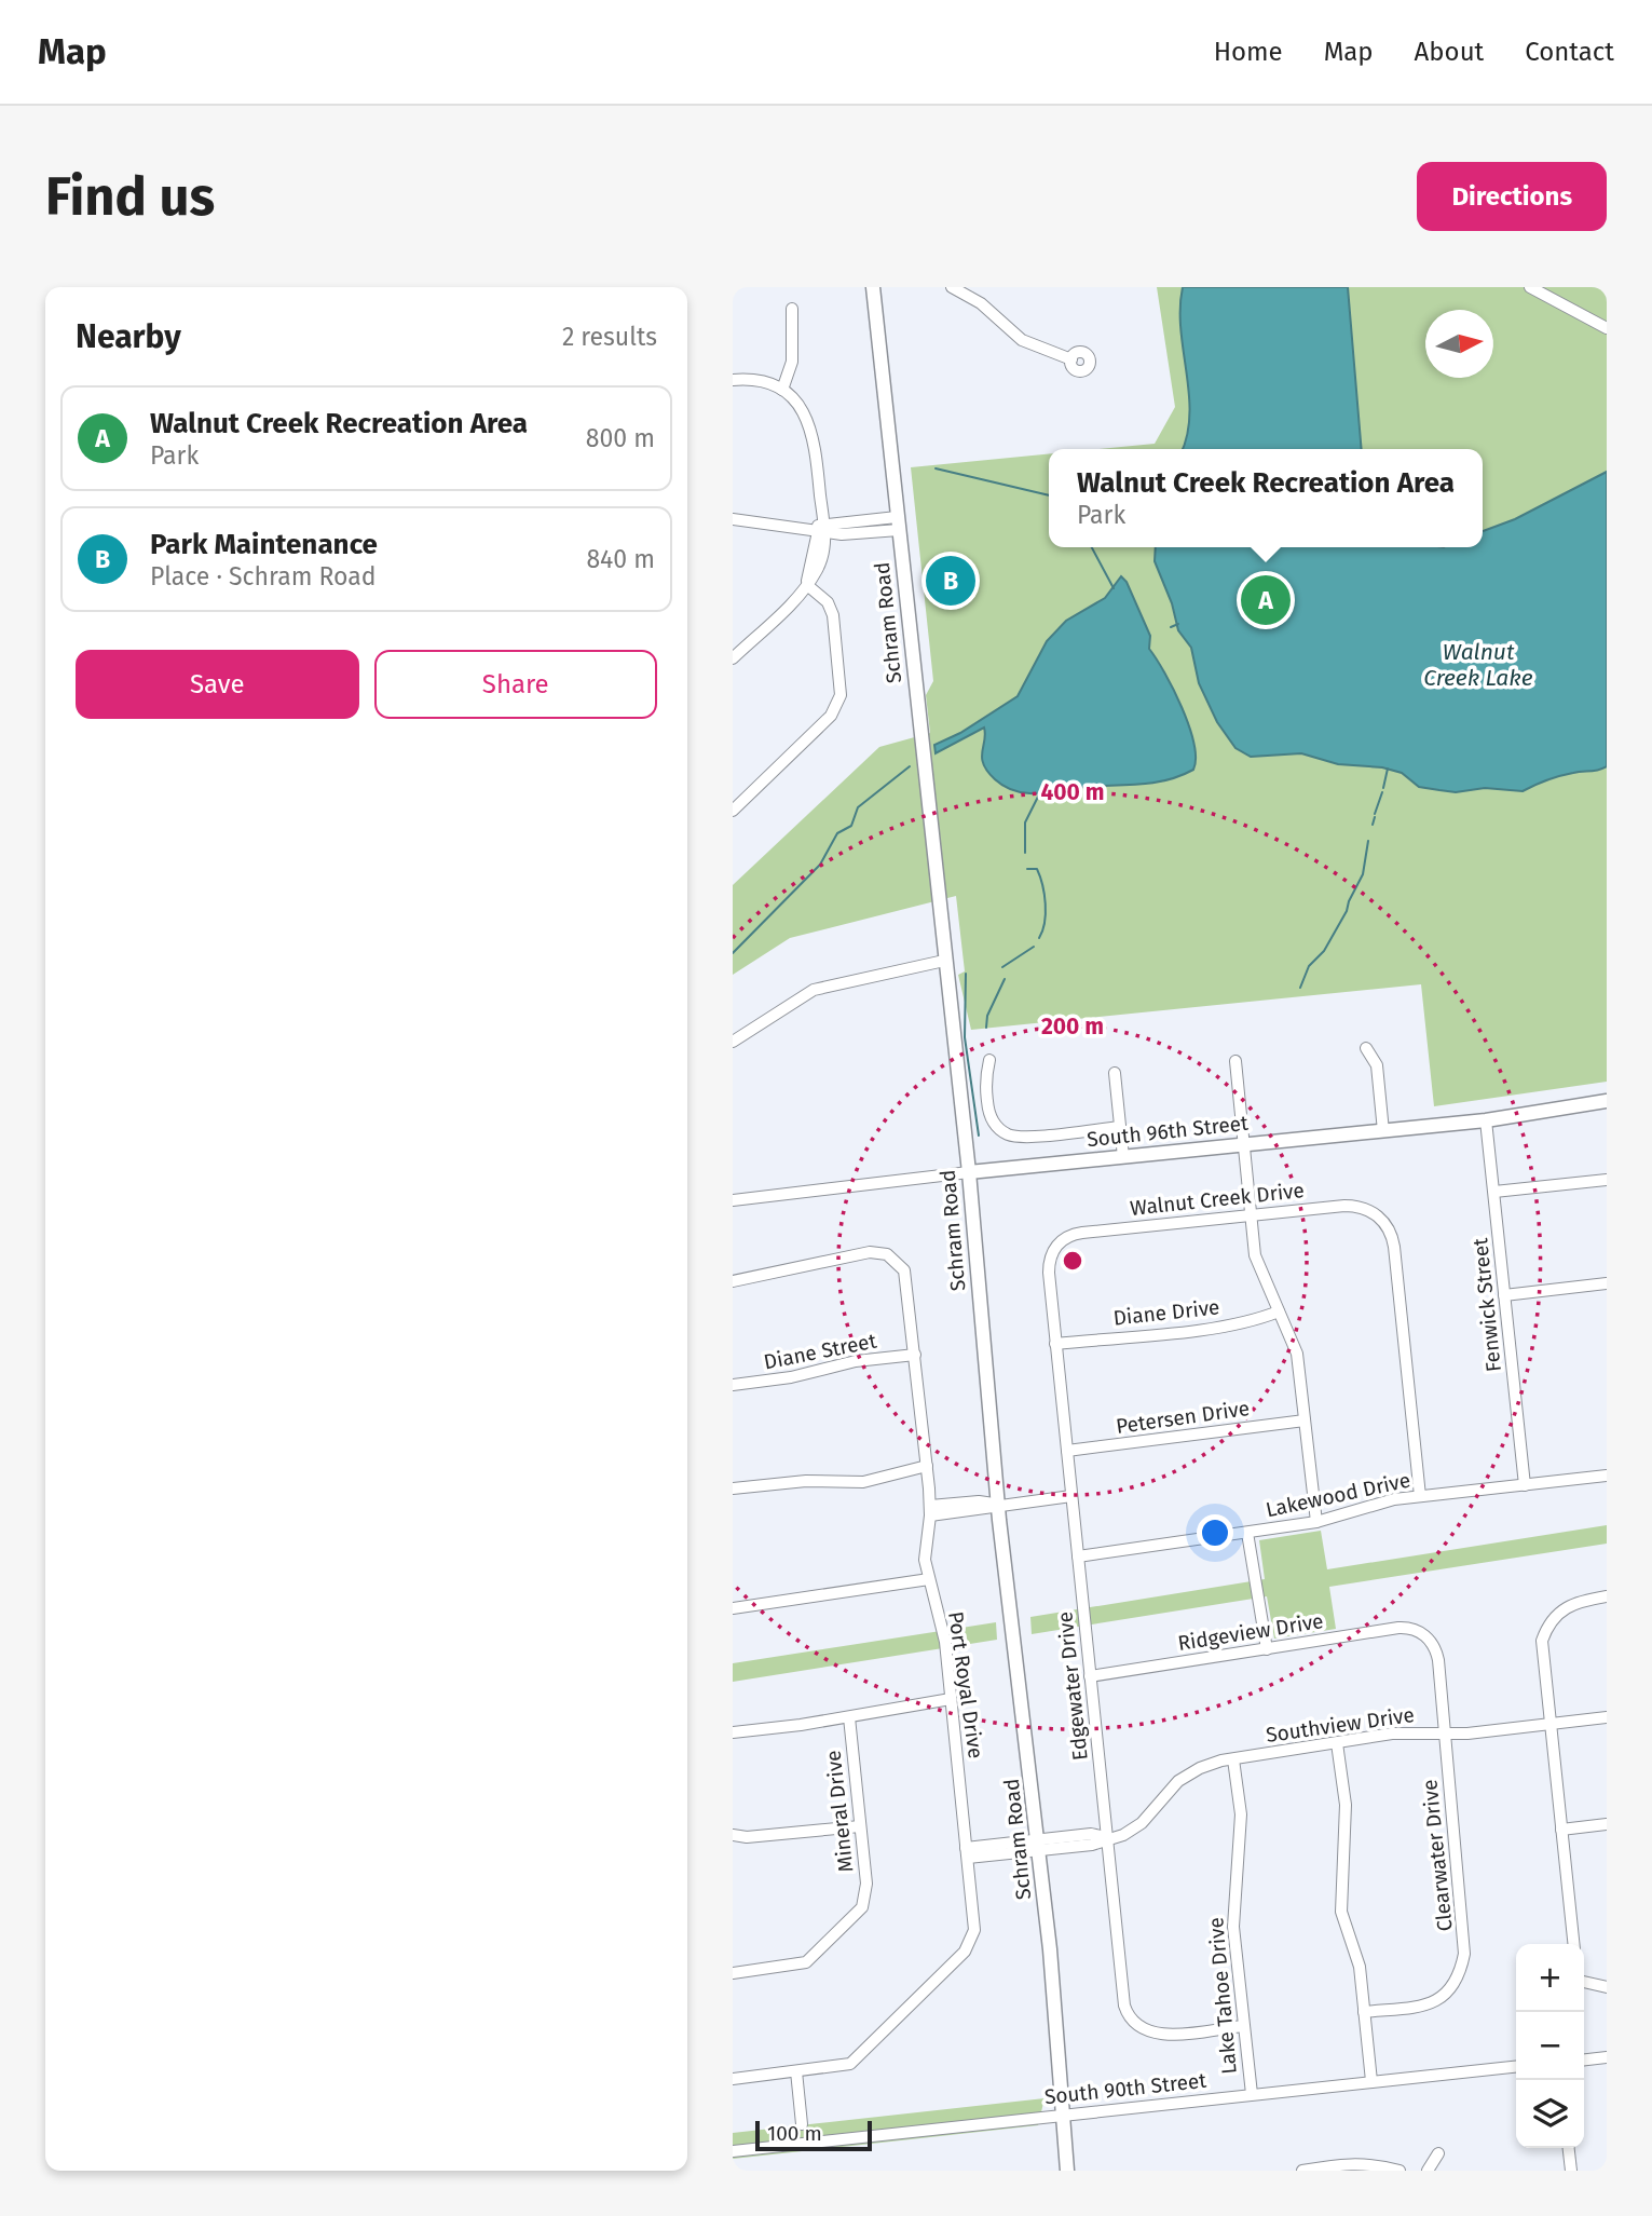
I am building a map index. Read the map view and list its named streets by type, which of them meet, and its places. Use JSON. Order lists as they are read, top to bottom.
{
  "streets": {
    "main road": ["Schram Road", "South 96th Street"],
    "street": [
      "Walnut Creek Drive",
      "Fenwick Street",
      "Diane Drive",
      "Diane Street",
      "Petersen Drive",
      "Lakewood Drive",
      "Ridgeview Drive",
      "Port Royal Drive",
      "Edgewater Drive",
      "Southview Drive",
      "Mineral Drive",
      "Clearwater Drive",
      "Lake Tahoe Drive",
      "South 90th Street"
    ]
  },
  "crossings": [
    ["Schram Road", "South 96th Street"],
    ["Schram Road", "Southview Drive"],
    ["Schram Road", "South 90th Street"],
    ["South 96th Street", "Fenwick Street"],
    ["Walnut Creek Drive", "Lakewood Drive"],
    ["Walnut Creek Drive", "Edgewater Drive"],
    ["Fenwick Street", "Lakewood Drive"],
    ["Diane Drive", "Edgewater Drive"],
    ["Diane Street", "Port Royal Drive"],
    ["Petersen Drive", "Edgewater Drive"],
    ["Lakewood Drive", "Edgewater Drive"],
    ["Ridgeview Drive", "Edgewater Drive"],
    ["Ridgeview Drive", "Clearwater Drive"],
    ["Port Royal Drive", "Southview Drive"],
    ["Edgewater Drive", "Southview Drive"],
    ["Edgewater Drive", "Lake Tahoe Drive"],
    ["Southview Drive", "Clearwater Drive"],
    ["Southview Drive", "Lake Tahoe Drive"],
    ["Lake Tahoe Drive", "South 90th Street"]
  ],
  "water": ["Walnut Creek Lake"],
  "scale_bar": "100 m",
  "north": "right",
  "page": {
    "header": "Map",
    "nav": [
      "Home",
      "Map",
      "About",
      "Contact"
    ],
    "buttons": [
      "Directions",
      ["Save", "Share"]
    ],
    "title": "Find us",
    "heading": ["Nearby", "2 results"],
    "list": [
      {
        "mark": "A",
        "name": "Walnut Creek Recreation Area",
        "note": "Park",
        "value": "800 m"
      },
      {
        "mark": "B",
        "name": "Park Maintenance",
        "note": "Place · Schram Road",
        "value": "840 m"
      }
    ],
    "popup": ["Walnut Creek Recreation Area", "Park"],
    "pins": ["B", "A"],
    "map_buttons": ["+", "−"],
    "scale": "100 m"
  },
  "rings": ["400 m", "200 m"]
}
